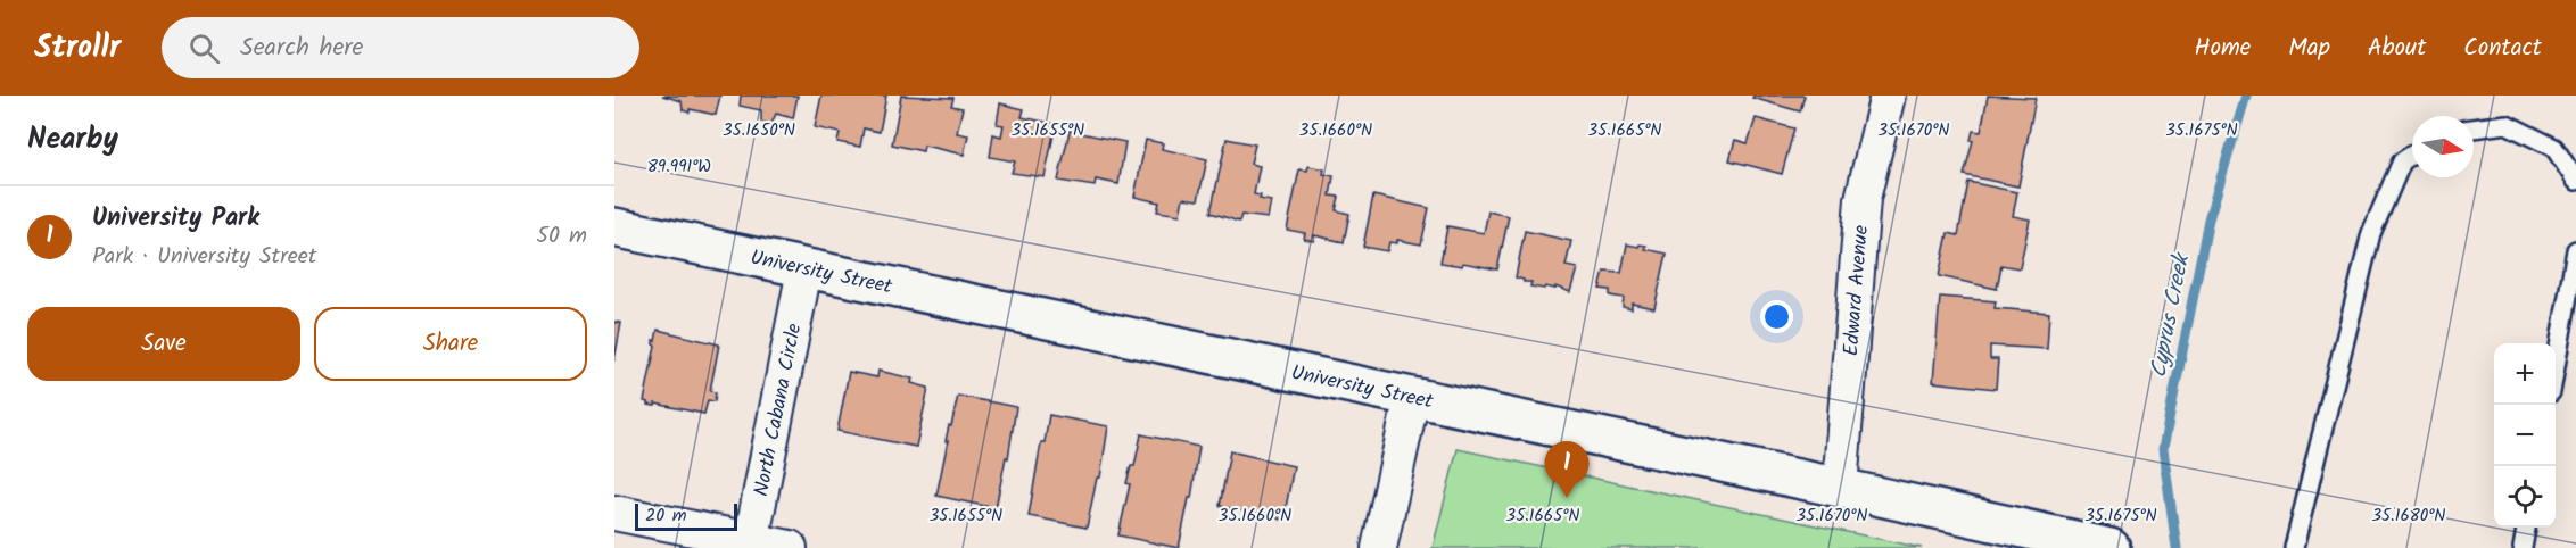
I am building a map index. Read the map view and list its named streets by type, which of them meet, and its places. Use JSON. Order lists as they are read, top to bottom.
{
  "streets": {
    "street": ["University Street", "Edward Avenue", "North Cabana Circle"]
  },
  "crossings": [
    ["University Street", "Edward Avenue"],
    ["University Street", "North Cabana Circle"]
  ],
  "water": ["Cyprus Creek"],
  "scale_bar": "20 m",
  "north": "right",
  "page": {
    "header": "Strollr",
    "search": "Search here",
    "nav": [
      "Home",
      "Map",
      "About",
      "Contact"
    ],
    "heading": "Nearby",
    "list": [
      {
        "mark": "1",
        "name": "University Park",
        "note": "Park · University Street",
        "value": "50 m"
      }
    ],
    "buttons": ["Save", "Share"],
    "map_buttons": ["+", "−"],
    "pins": "1",
    "scale": "20 m"
  },
  "coordinates": [
    "35.1650°N",
    "35.1655°N",
    "35.1660°N",
    "35.1665°N",
    "35.1670°N",
    "35.1675°N",
    "89.991°W",
    "35.1680°N"
  ]
}
